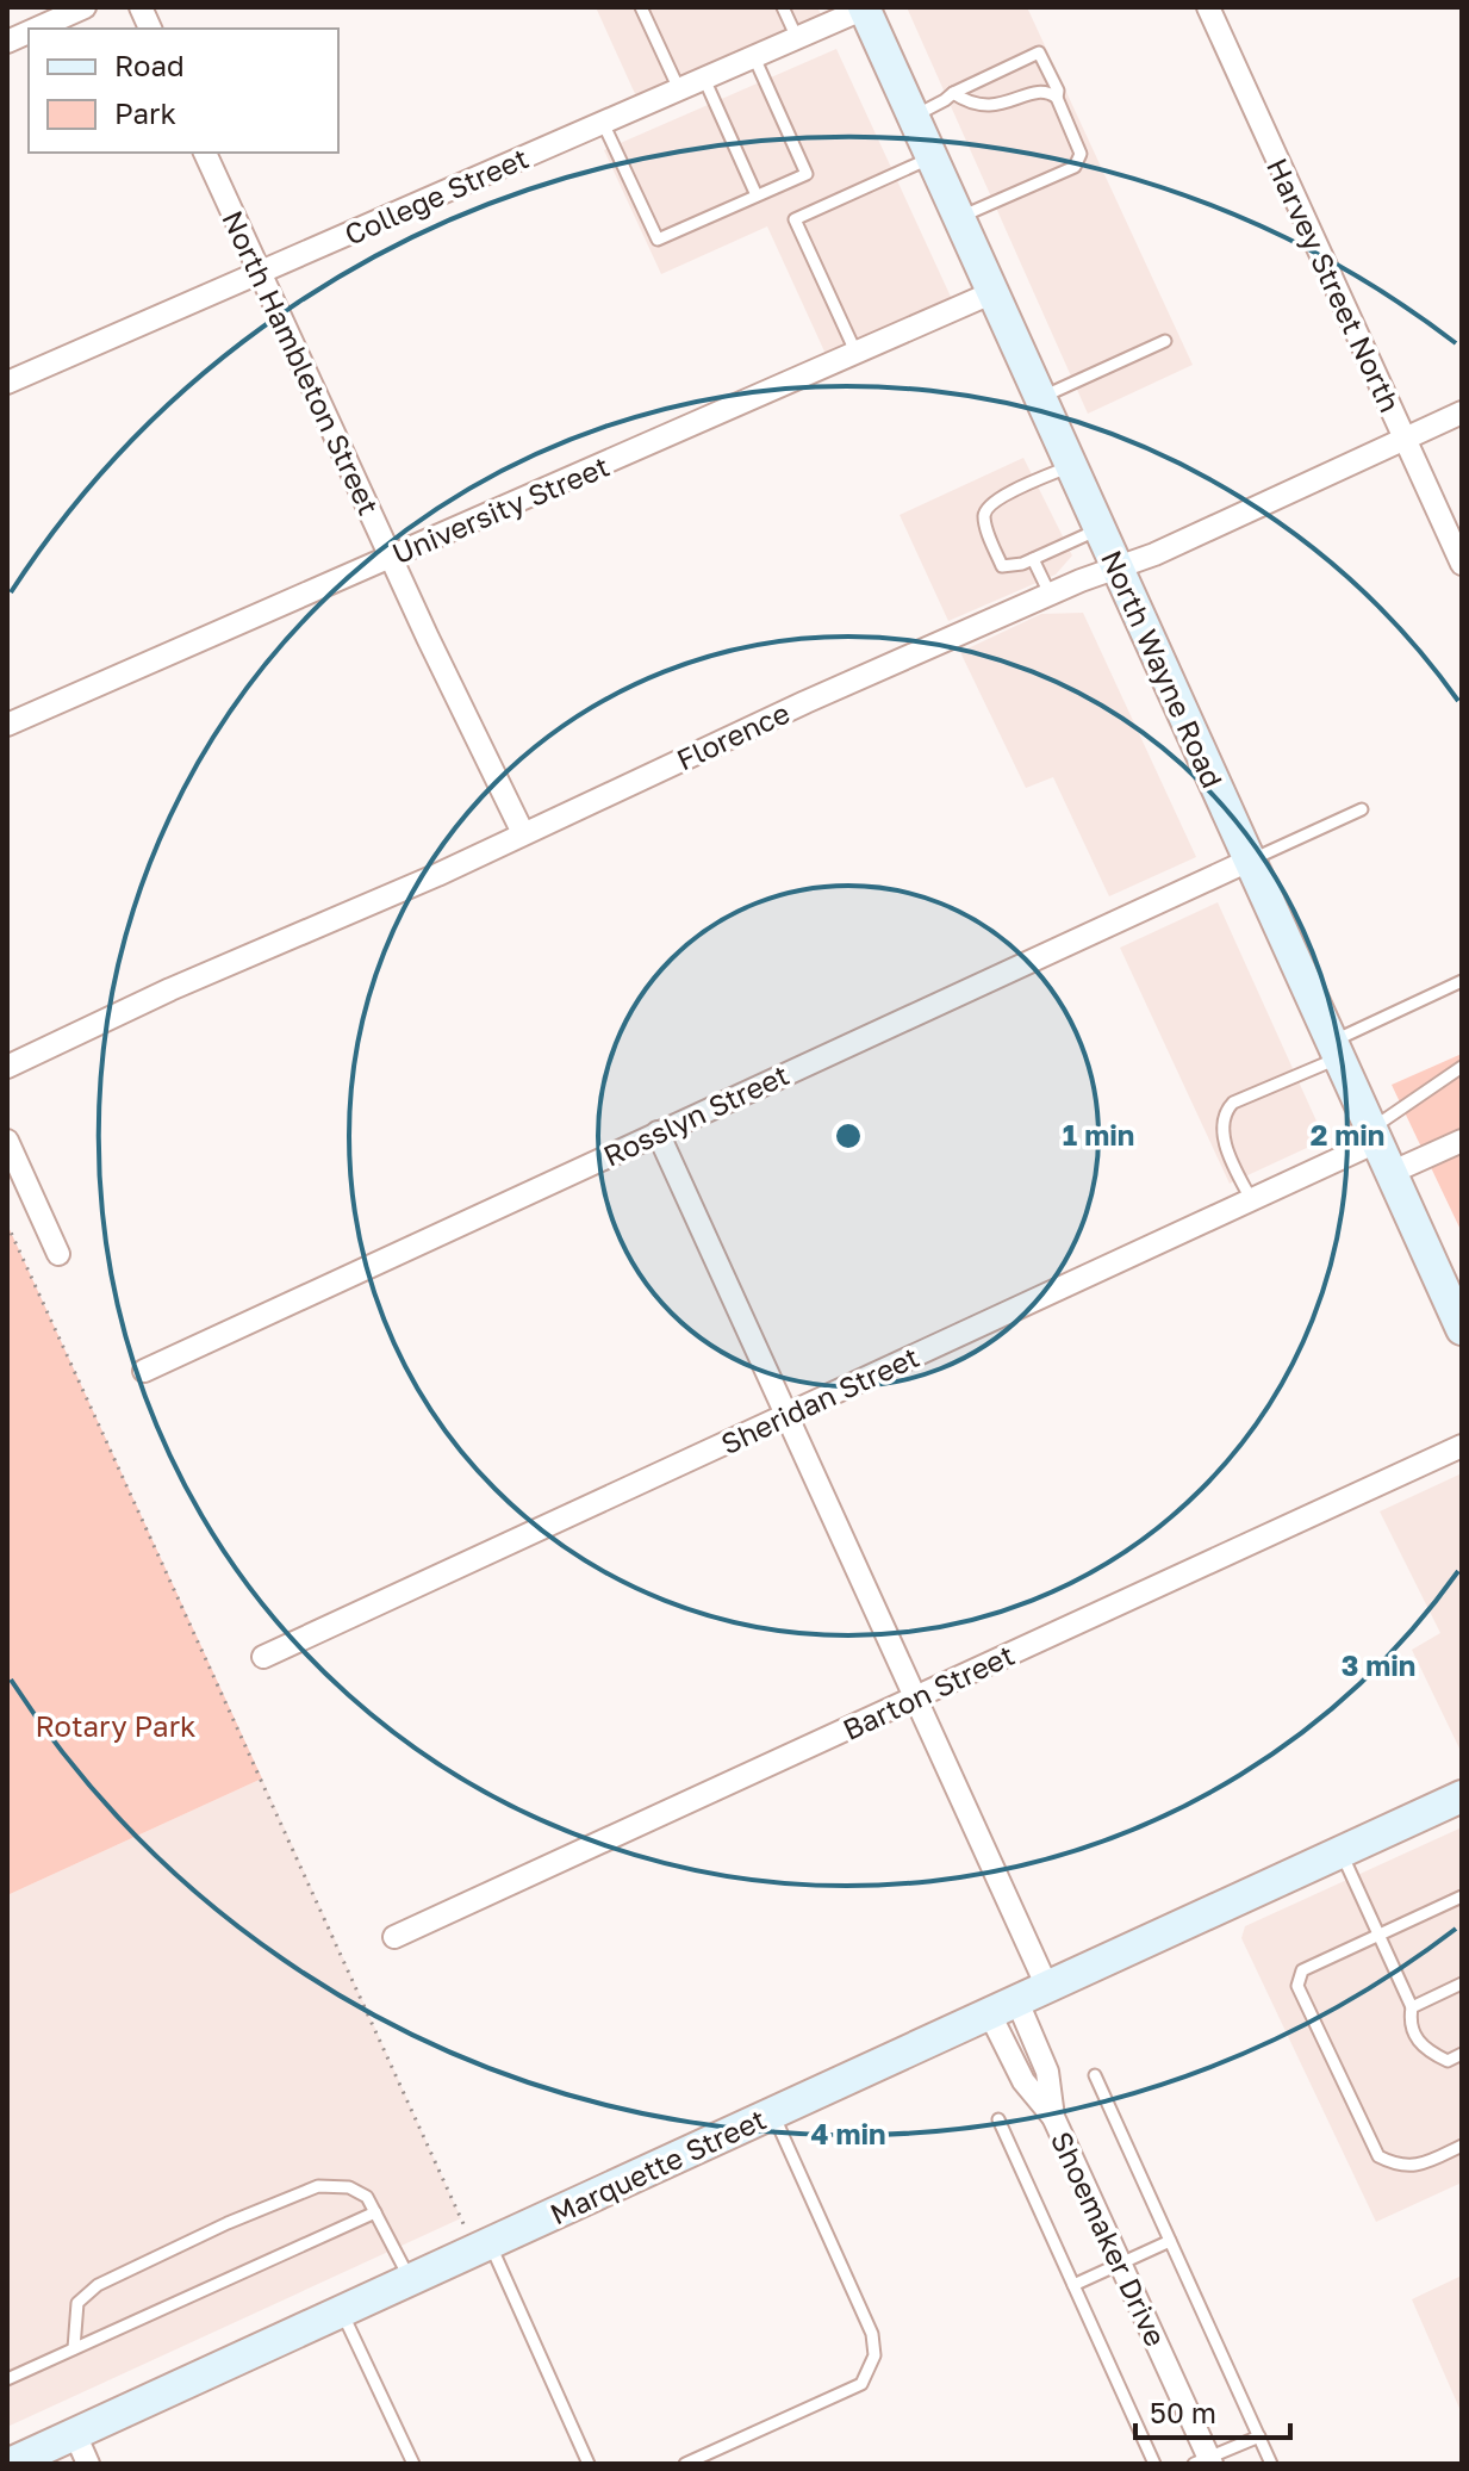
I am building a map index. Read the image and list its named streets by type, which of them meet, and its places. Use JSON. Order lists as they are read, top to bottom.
{
  "streets": {
    "street": [
      "College Street",
      "Harvey Street North",
      "North Hambleton Street",
      "University Street",
      "North Wayne Road",
      "Florence",
      "Rosslyn Street",
      "Sheridan Street",
      "Barton Street",
      "Marquette Street",
      "Shoemaker Drive"
    ]
  },
  "crossings": [
    ["College Street", "North Hambleton Street"],
    ["College Street", "North Wayne Road"],
    ["Harvey Street North", "Florence"],
    ["North Hambleton Street", "University Street"],
    ["North Hambleton Street", "Florence"],
    ["University Street", "North Wayne Road"],
    ["North Wayne Road", "Florence"],
    ["North Wayne Road", "Rosslyn Street"],
    ["North Wayne Road", "Sheridan Street"],
    ["Marquette Street", "Shoemaker Drive"]
  ],
  "parks": ["Rotary Park"],
  "legend": ["Road", "Park"],
  "scale_bar": "50 m",
  "rings": [
    "1 min",
    "2 min",
    "3 min",
    "4 min"
  ]
}
